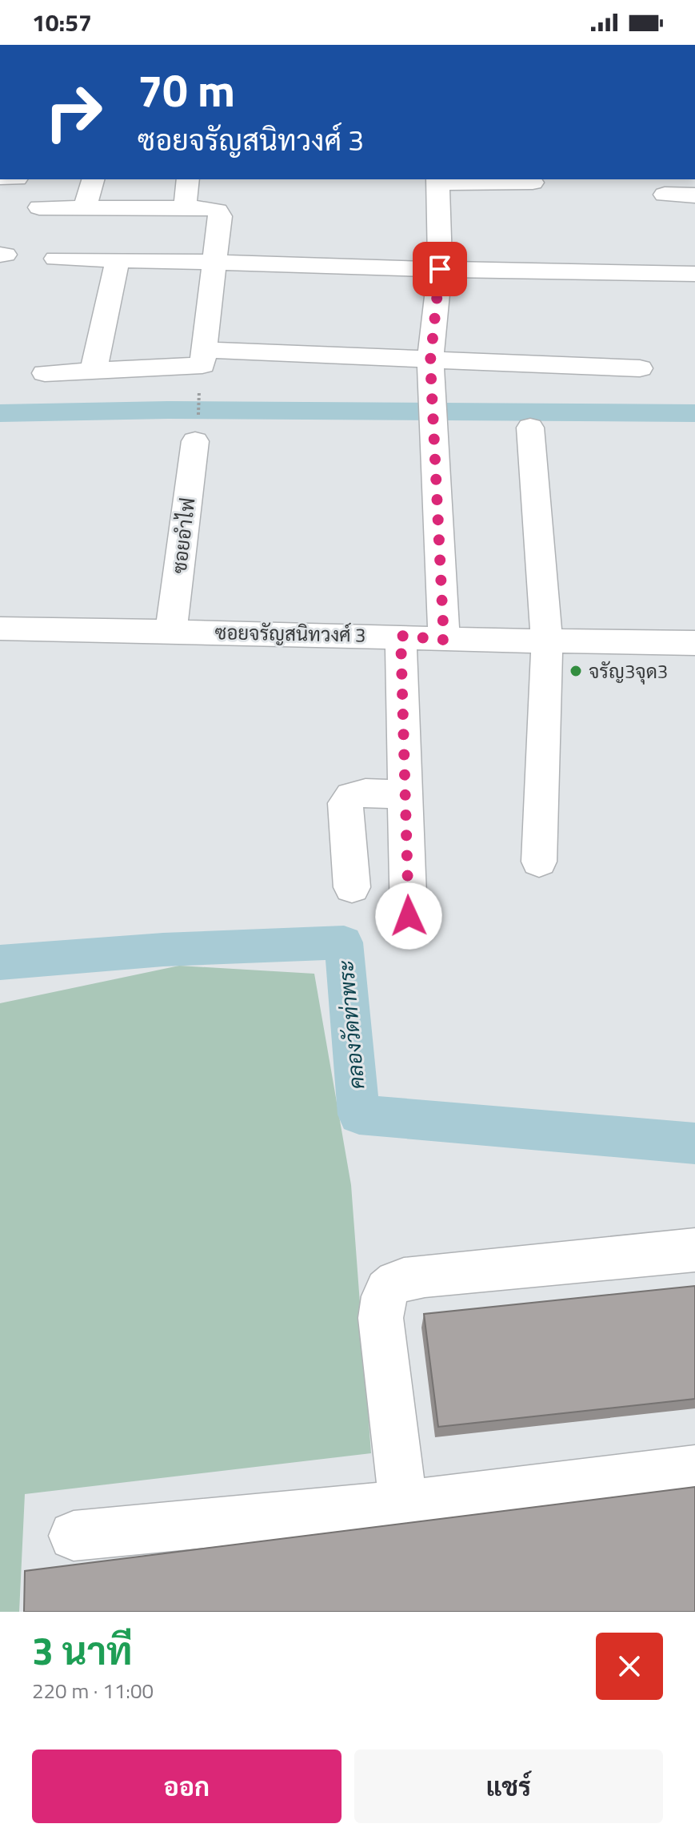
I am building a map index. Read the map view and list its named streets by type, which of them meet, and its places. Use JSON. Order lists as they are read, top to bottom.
{
  "streets": {
    "street": ["ซอยอำไฟ", "ซอยจรัญสนิทวงศ์ 3"]
  },
  "crossings": [
    ["ซอยอำไฟ", "ซอยจรัญสนิทวงศ์ 3"]
  ],
  "water": ["คลองวัดท่าพระ"],
  "places": ["จรัญ3จุด3"],
  "page": {
    "status": "10:57",
    "turn": ["70 m", "ซอยจรัญสนิทวงศ์ 3"],
    "heading": ["3 นาที", "220 m · 11:00"],
    "buttons": ["ออก", "แชร์"]
  }
}
